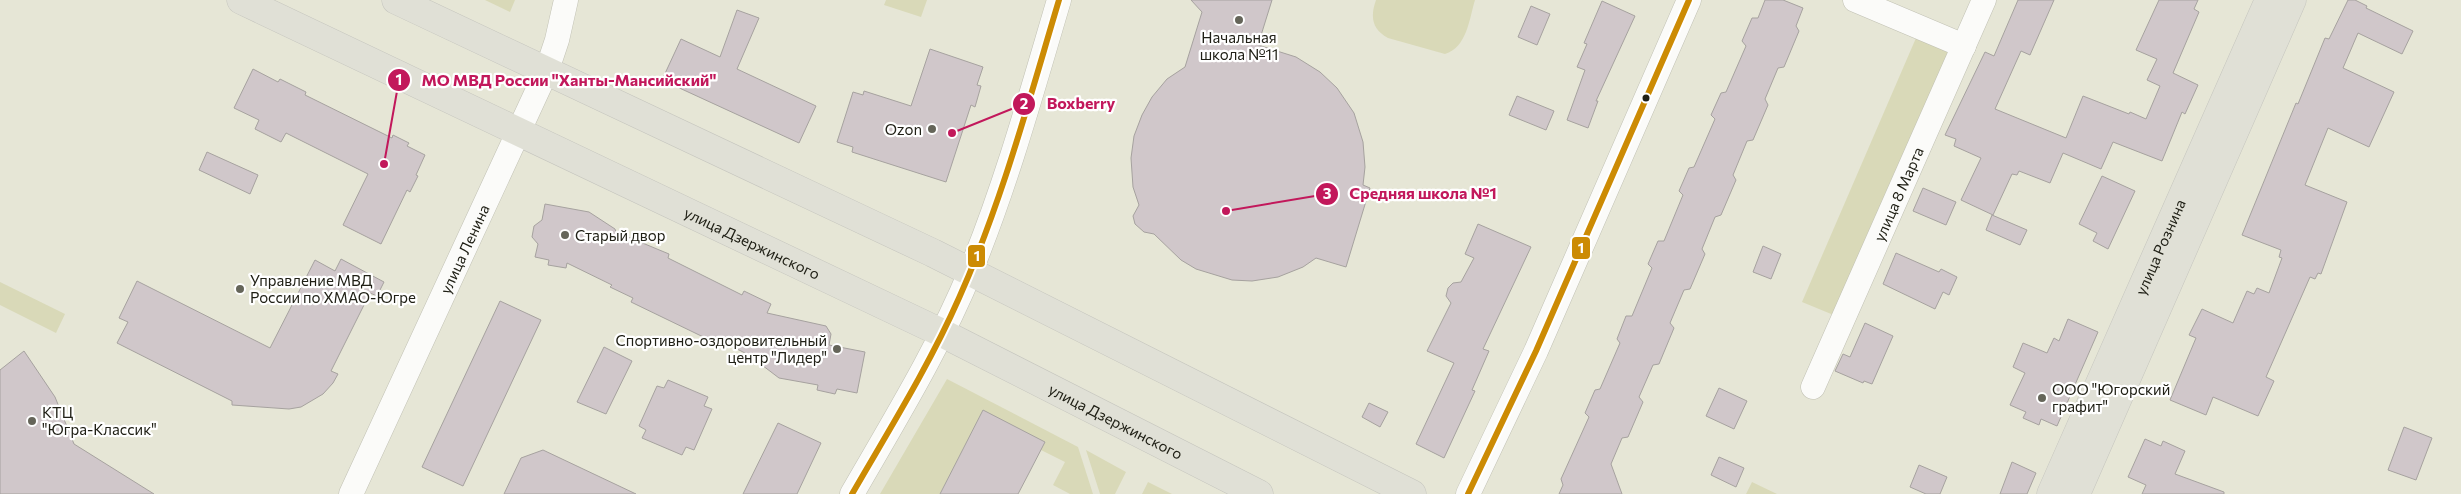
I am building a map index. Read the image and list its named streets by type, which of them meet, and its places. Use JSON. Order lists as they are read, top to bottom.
{
  "streets": {
    "main road": ["улица Дзержинского", "улица Рознина"],
    "street": ["улица 8 Марта", "улица Ленина"]
  },
  "crossings": [
    ["улица Дзержинского", "улица Ленина"]
  ],
  "places": [
    "Начальная школа №11",
    "Ozon",
    "Boxberry",
    "МО МВД России \"Ханты-Мансийский\"",
    "Средняя школа №1",
    "Старый двор",
    "Управление МВД России по ХМАО-Югре",
    "Спортивно-оздоровительный центр \"Лидер\"",
    "ООО \"Югорский графит\"",
    "КТЦ \"Югра-Классик\""
  ],
  "lines": ["transit line 1"]
}
